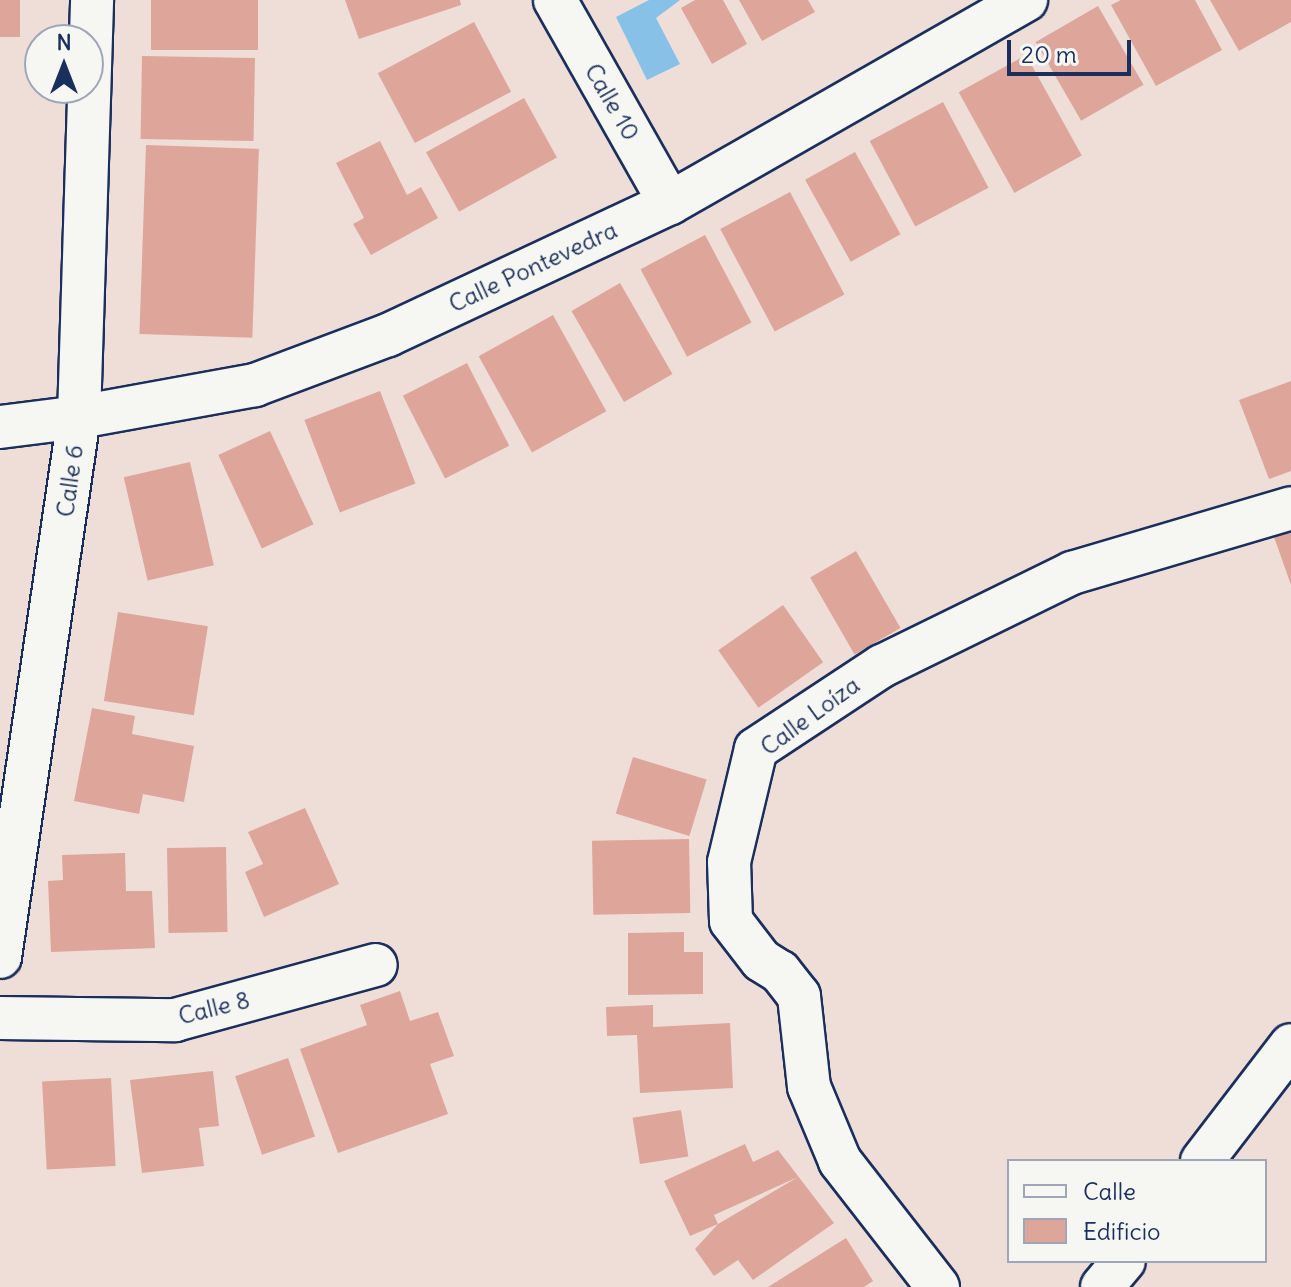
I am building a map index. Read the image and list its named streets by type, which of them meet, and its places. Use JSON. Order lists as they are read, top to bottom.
{
  "streets": {
    "street": [
      "Calle 10",
      "Calle Pontevedra",
      "Calle 6",
      "Calle Loíza",
      "Calle 8"
    ]
  },
  "crossings": [
    ["Calle 10", "Calle Pontevedra"],
    ["Calle Pontevedra", "Calle 6"]
  ],
  "legend": ["Calle", "Edificio"],
  "scale_bar": "20 m",
  "north": "top"
}
